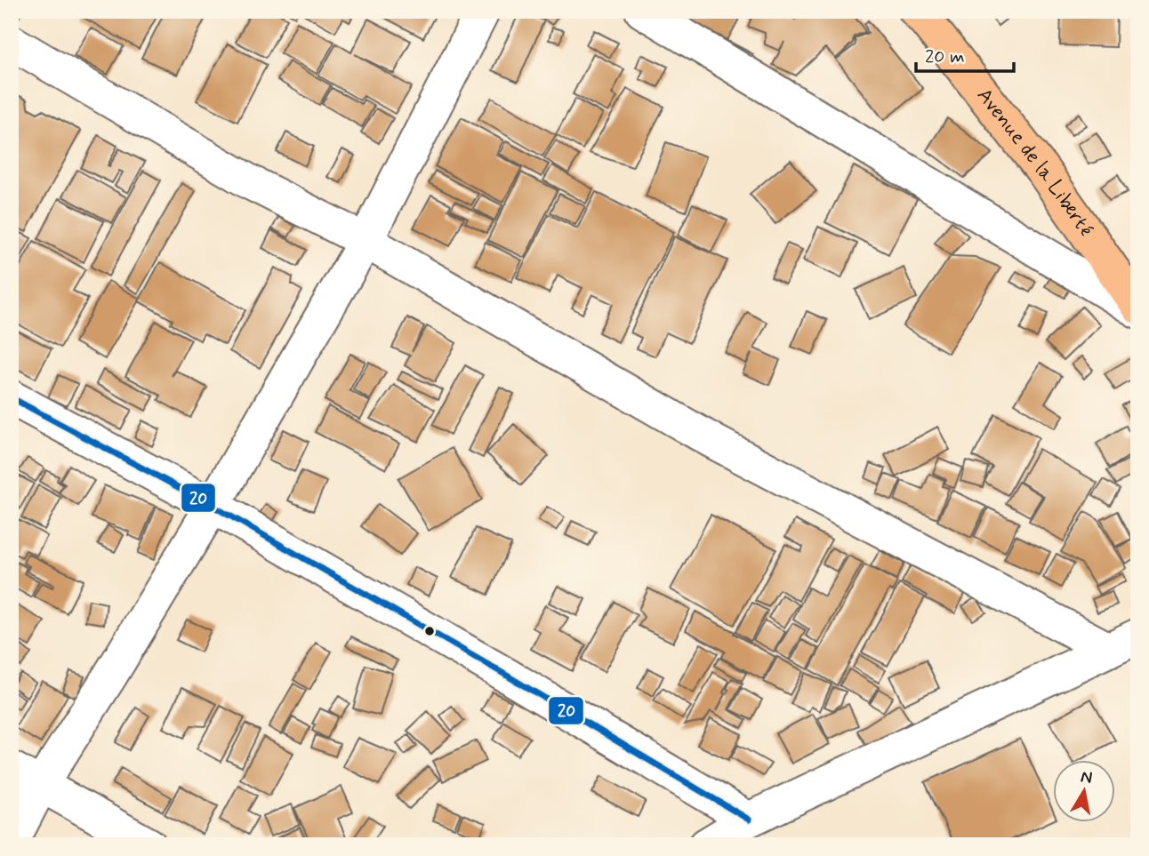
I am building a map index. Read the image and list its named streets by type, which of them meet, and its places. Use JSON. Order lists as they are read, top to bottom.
{
  "streets": {
    "main road": ["Avenue de la Liberté"]
  },
  "lines": ["transit line 20"],
  "scale_bar": "20 m",
  "north": "top"
}
